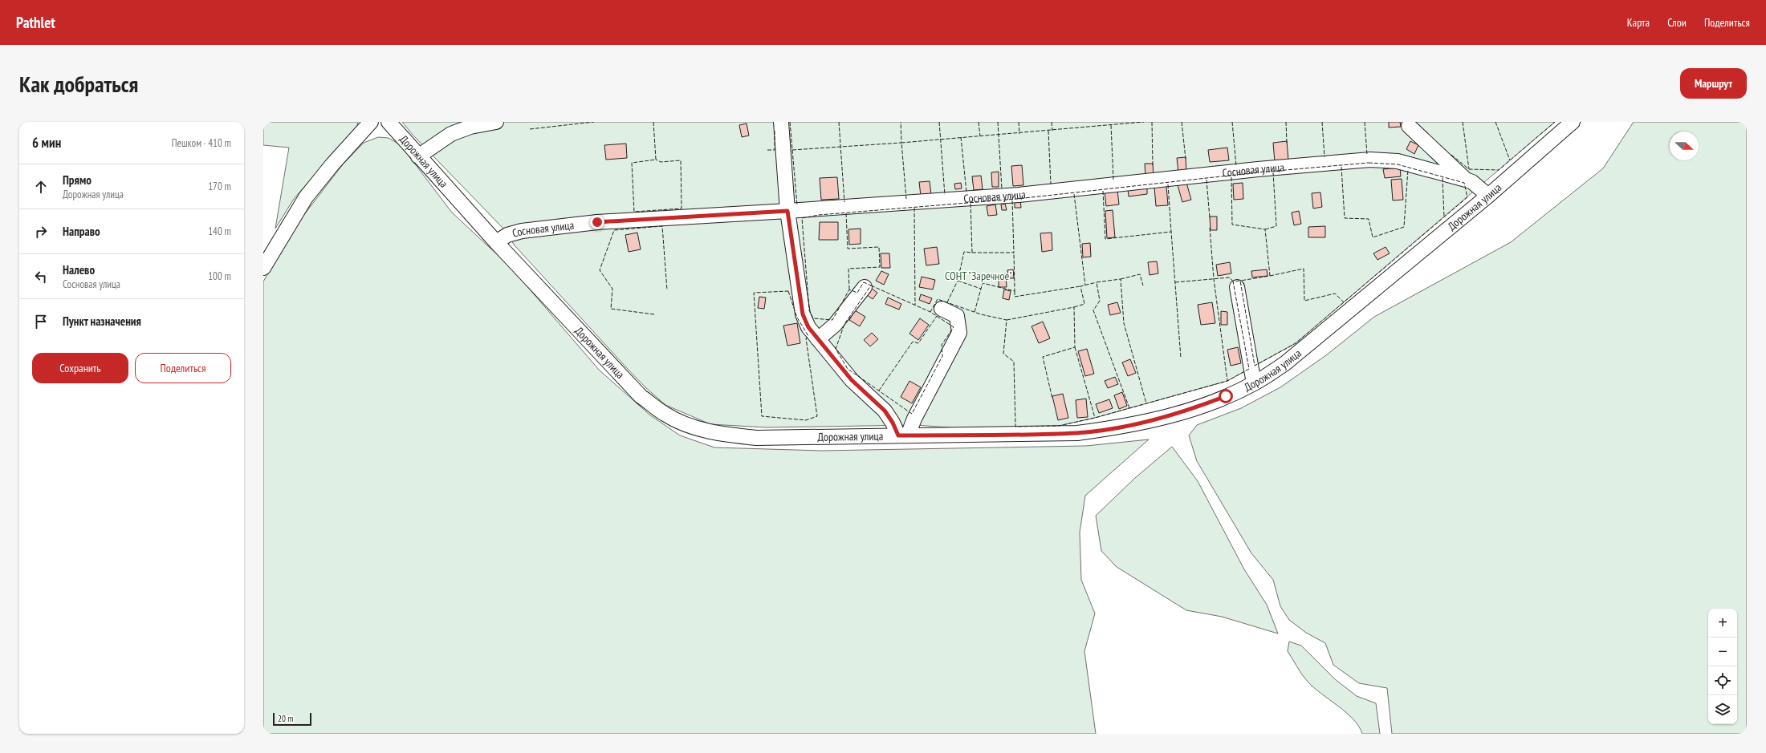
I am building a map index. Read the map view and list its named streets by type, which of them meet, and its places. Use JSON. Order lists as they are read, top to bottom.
{
  "streets": {
    "street": ["Дорожная улица", "Сосновая улица"]
  },
  "crossings": [
    ["Дорожная улица", "Сосновая улица"]
  ],
  "parks": ["СОНТ \"Заречное\""],
  "scale_bar": "20 m",
  "north": "right",
  "page": {
    "header": "Pathlet",
    "nav": ["Карта", "Слои", "Поделиться"],
    "buttons": [
      "Маршрут",
      ["Сохранить", "Поделиться"]
    ],
    "title": "Как добраться",
    "heading": ["6 мин", "Пешком · 410 m"],
    "list": [
      ["Прямо", "Дорожная улица", "170 m"],
      ["Направо", "140 m"],
      ["Налево", "Сосновая улица", "100 m"],
      "Пункт назначения"
    ],
    "map_buttons": ["+", "−"],
    "scale": "20 m"
  }
}
